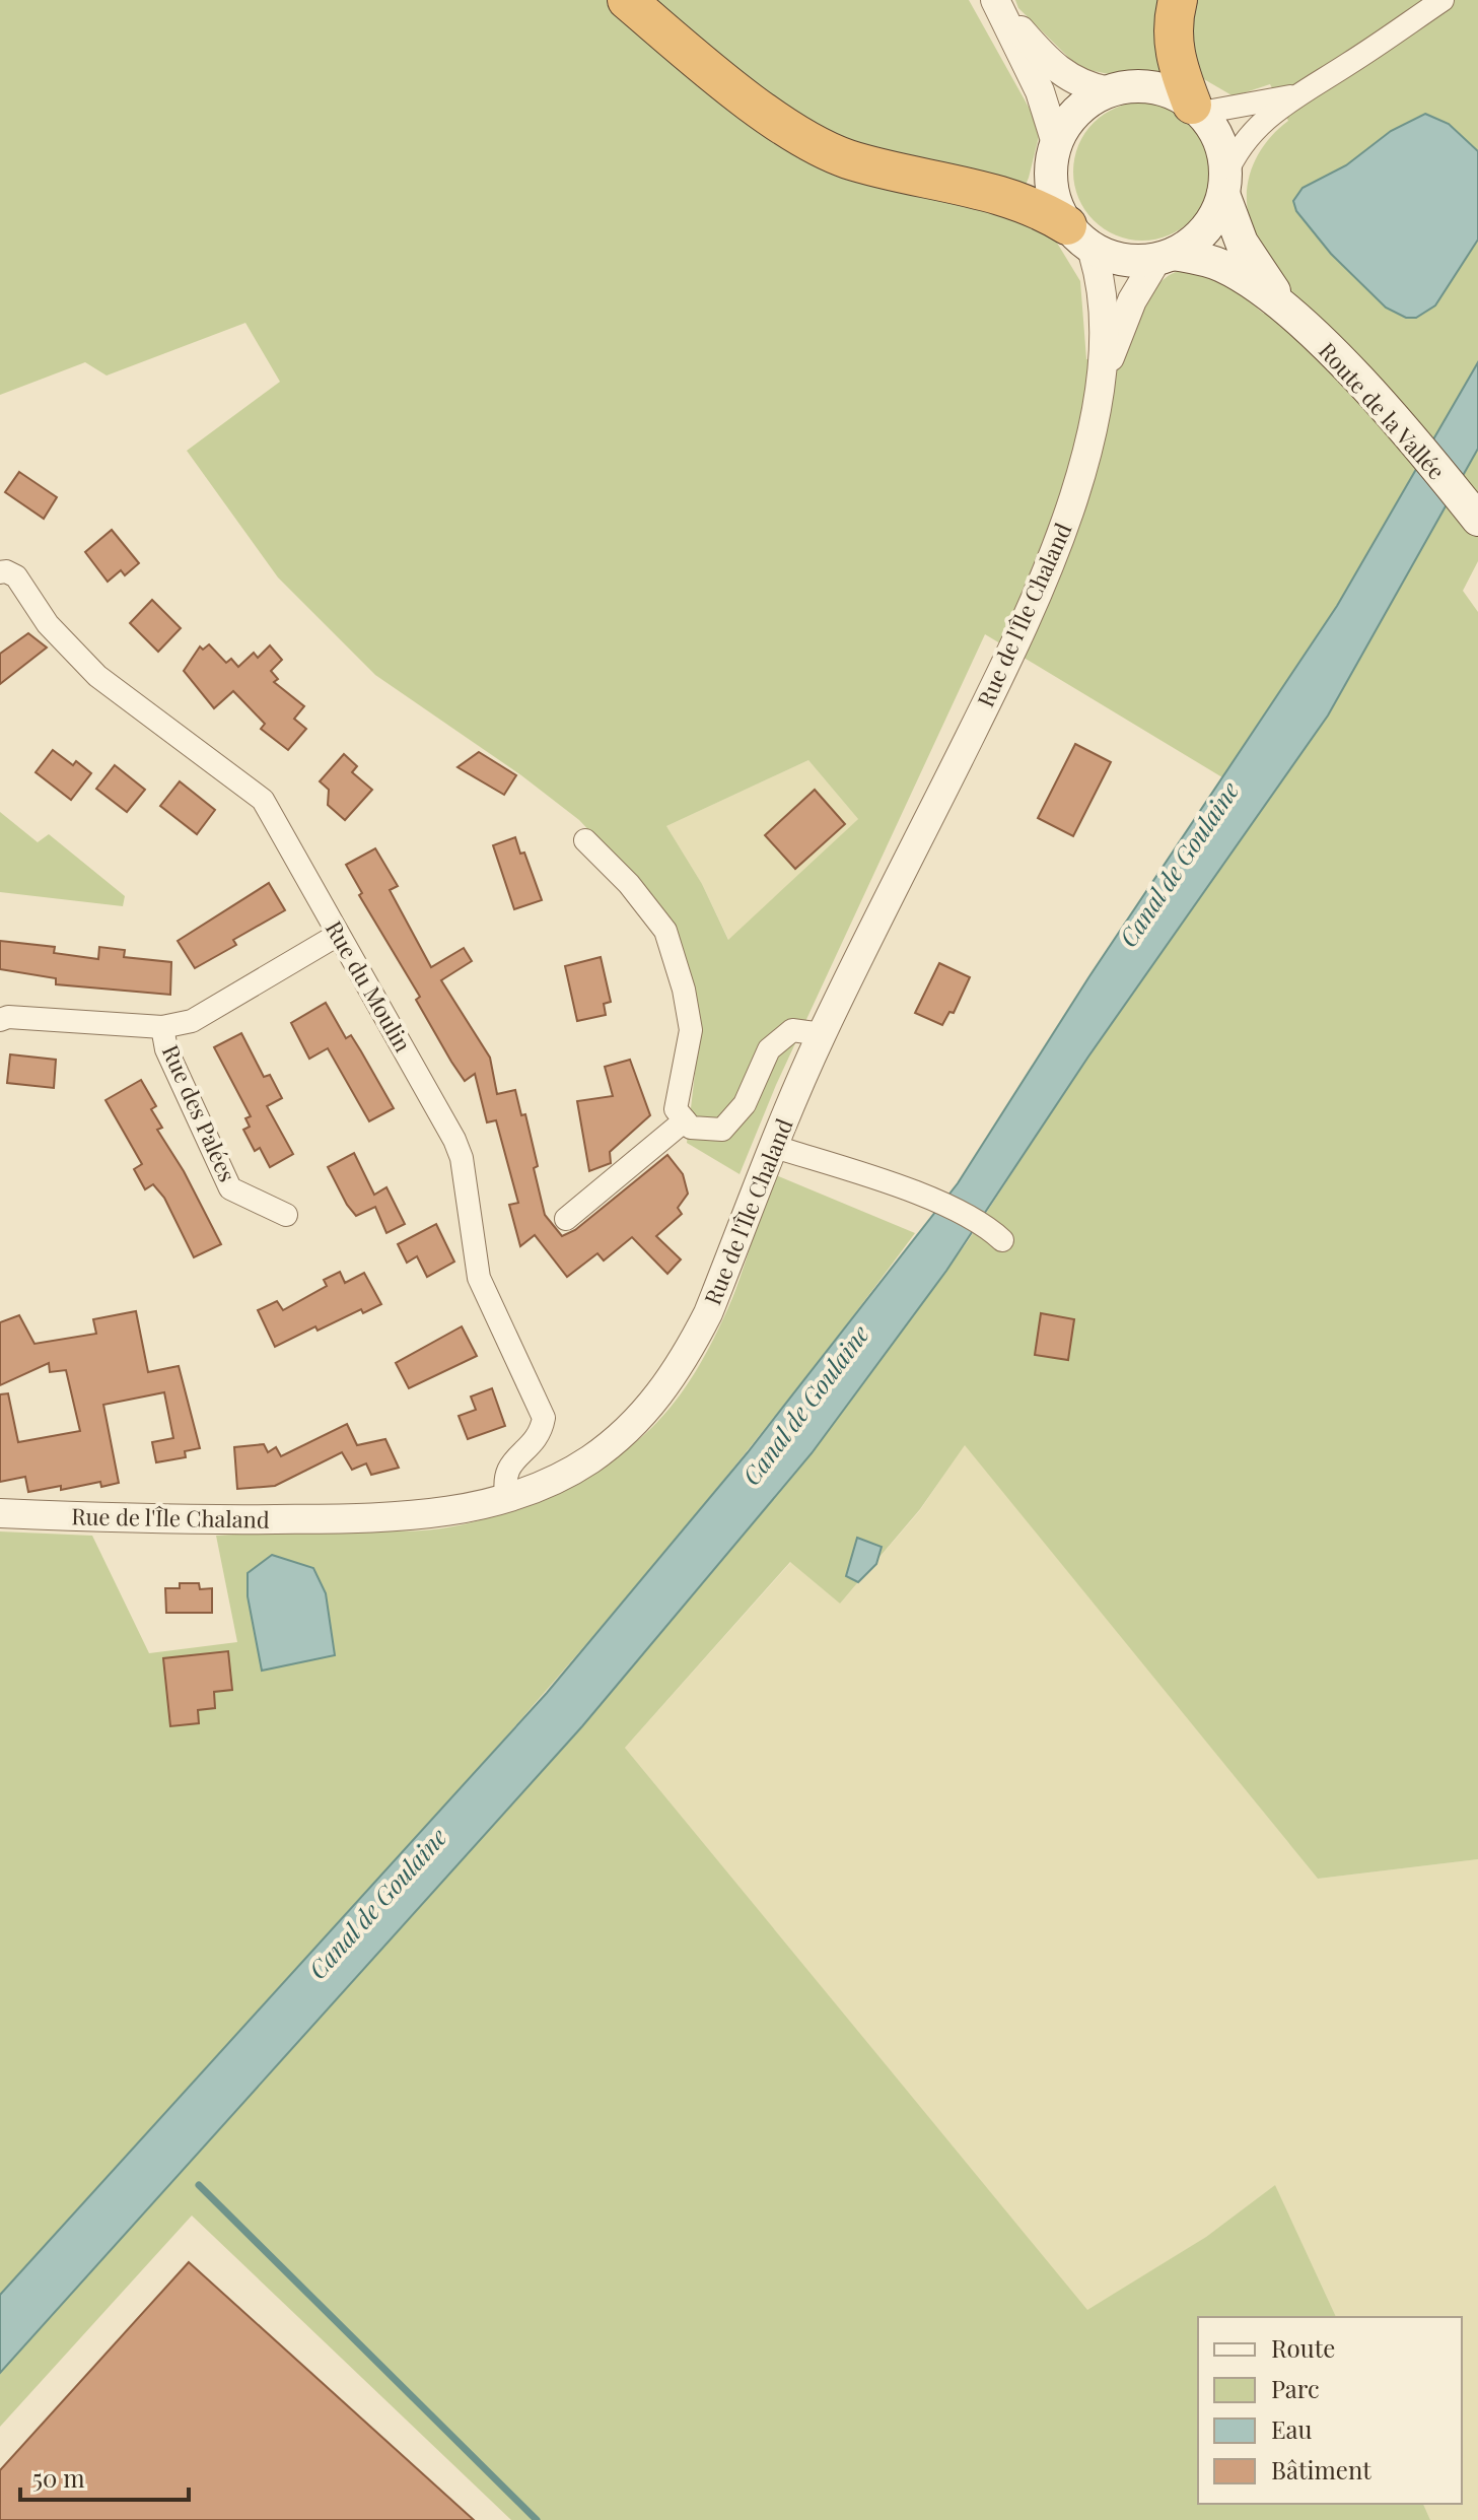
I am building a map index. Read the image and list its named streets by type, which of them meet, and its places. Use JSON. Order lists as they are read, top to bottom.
{
  "streets": {
    "main road": ["Route de la Vallée"],
    "street": ["Rue de l'Île Chaland", "Rue du Moulin", "Rue des Palées"]
  },
  "crossings": [
    ["Rue de l'Île Chaland", "Rue du Moulin"]
  ],
  "water": ["Canal de Goulaine"],
  "legend": [
    "Route",
    "Parc",
    "Eau",
    "Bâtiment"
  ],
  "scale_bar": "50 m"
}
